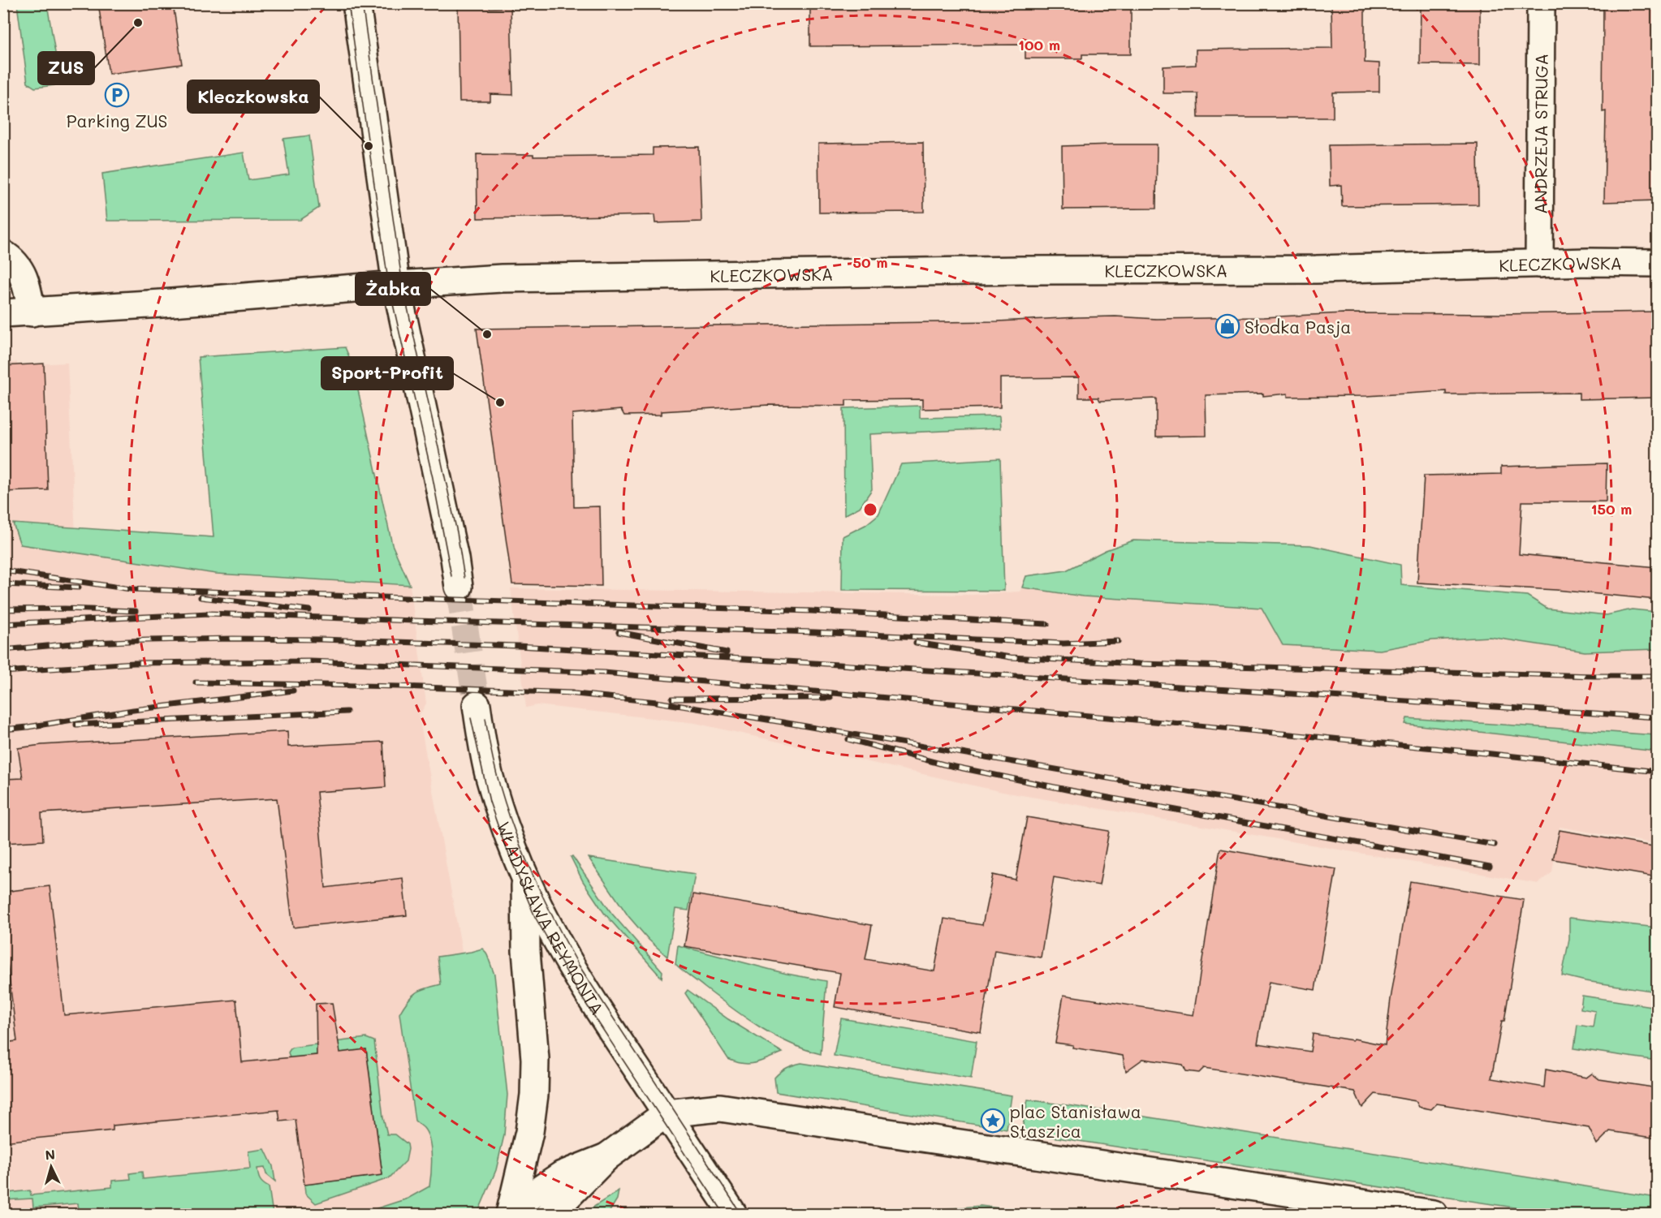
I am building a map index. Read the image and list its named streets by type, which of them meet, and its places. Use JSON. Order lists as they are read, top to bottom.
{
  "streets": {
    "street": ["ANDRZEJA STRUGA", "KLECZKOWSKA", "WŁADYSŁAWA REYMONTA"]
  },
  "crossings": [
    ["ANDRZEJA STRUGA", "KLECZKOWSKA"]
  ],
  "places": {
    "other": [
      "ZUS",
      "Kleczkowska",
      "Żabka",
      "Sport-Profit"
    ],
    "parking": ["Parking ZUS"],
    "shop": ["Słodka Pasja"],
    "place": ["plac Stanisława Staszica"]
  },
  "north": "top",
  "rings": ["100 m", "50 m", "150 m"]
}
